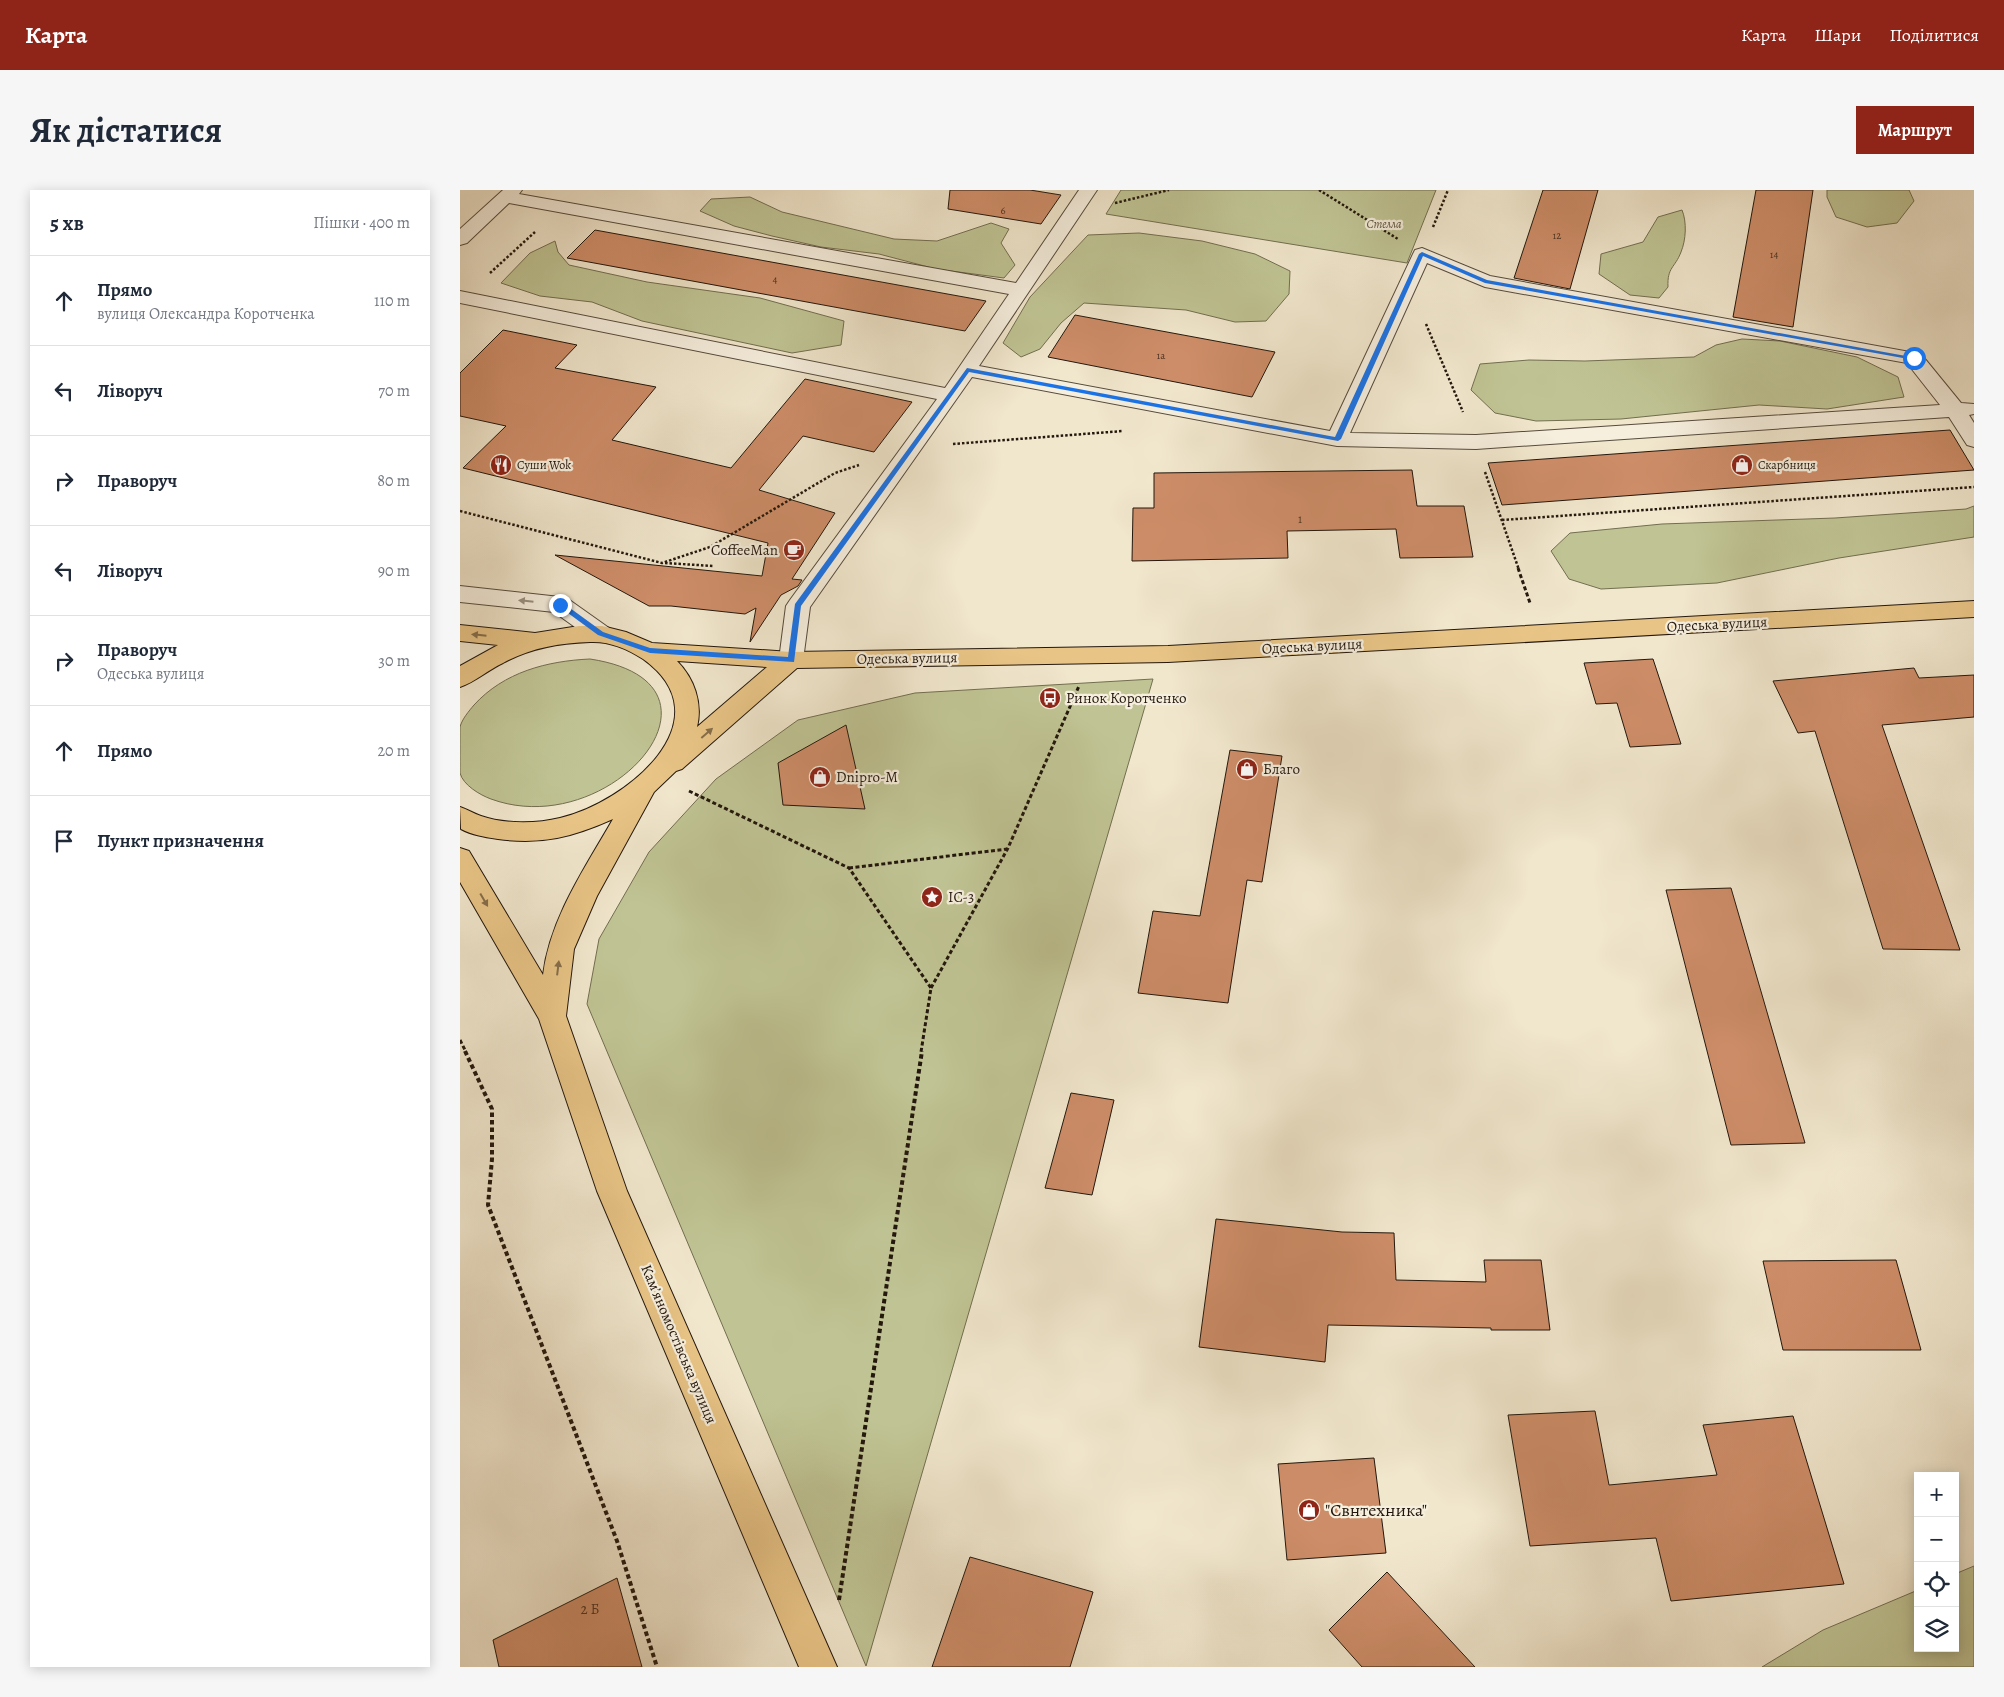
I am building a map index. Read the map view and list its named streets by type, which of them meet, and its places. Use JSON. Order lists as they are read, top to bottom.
{
  "streets": {
    "main road": ["Одеська вулиця", "Камʼяномостівська вулиця"]
  },
  "parks": ["Стелла"],
  "places": {
    "restaurant": ["Суши Wok"],
    "shop": [
      "Скарбниця",
      "Благо",
      "Dnipro-M",
      "\"Свнтехника\""
    ],
    "cafe": ["CoffeeMan"],
    "bus stop": ["Ринок Коротченко"],
    "place": ["ІС-3"]
  },
  "house_numbers": [
    "6",
    "12",
    "14",
    "4",
    "1а",
    "1",
    "2 Б"
  ],
  "page": {
    "header": "Карта",
    "nav": ["Карта", "Шари", "Поділитися"],
    "title": "Як дістатися",
    "buttons": "Маршрут",
    "heading": ["5 хв", "Пішки · 400 m"],
    "list": [
      ["Прямо", "вулиця Олександра Коротченка", "110 m"],
      ["Ліворуч", "70 m"],
      ["Праворуч", "80 m"],
      ["Ліворуч", "90 m"],
      ["Праворуч", "Одеська вулиця", "30 m"],
      ["Прямо", "20 m"],
      "Пункт призначення"
    ],
    "map_buttons": ["+", "−"]
  }
}
